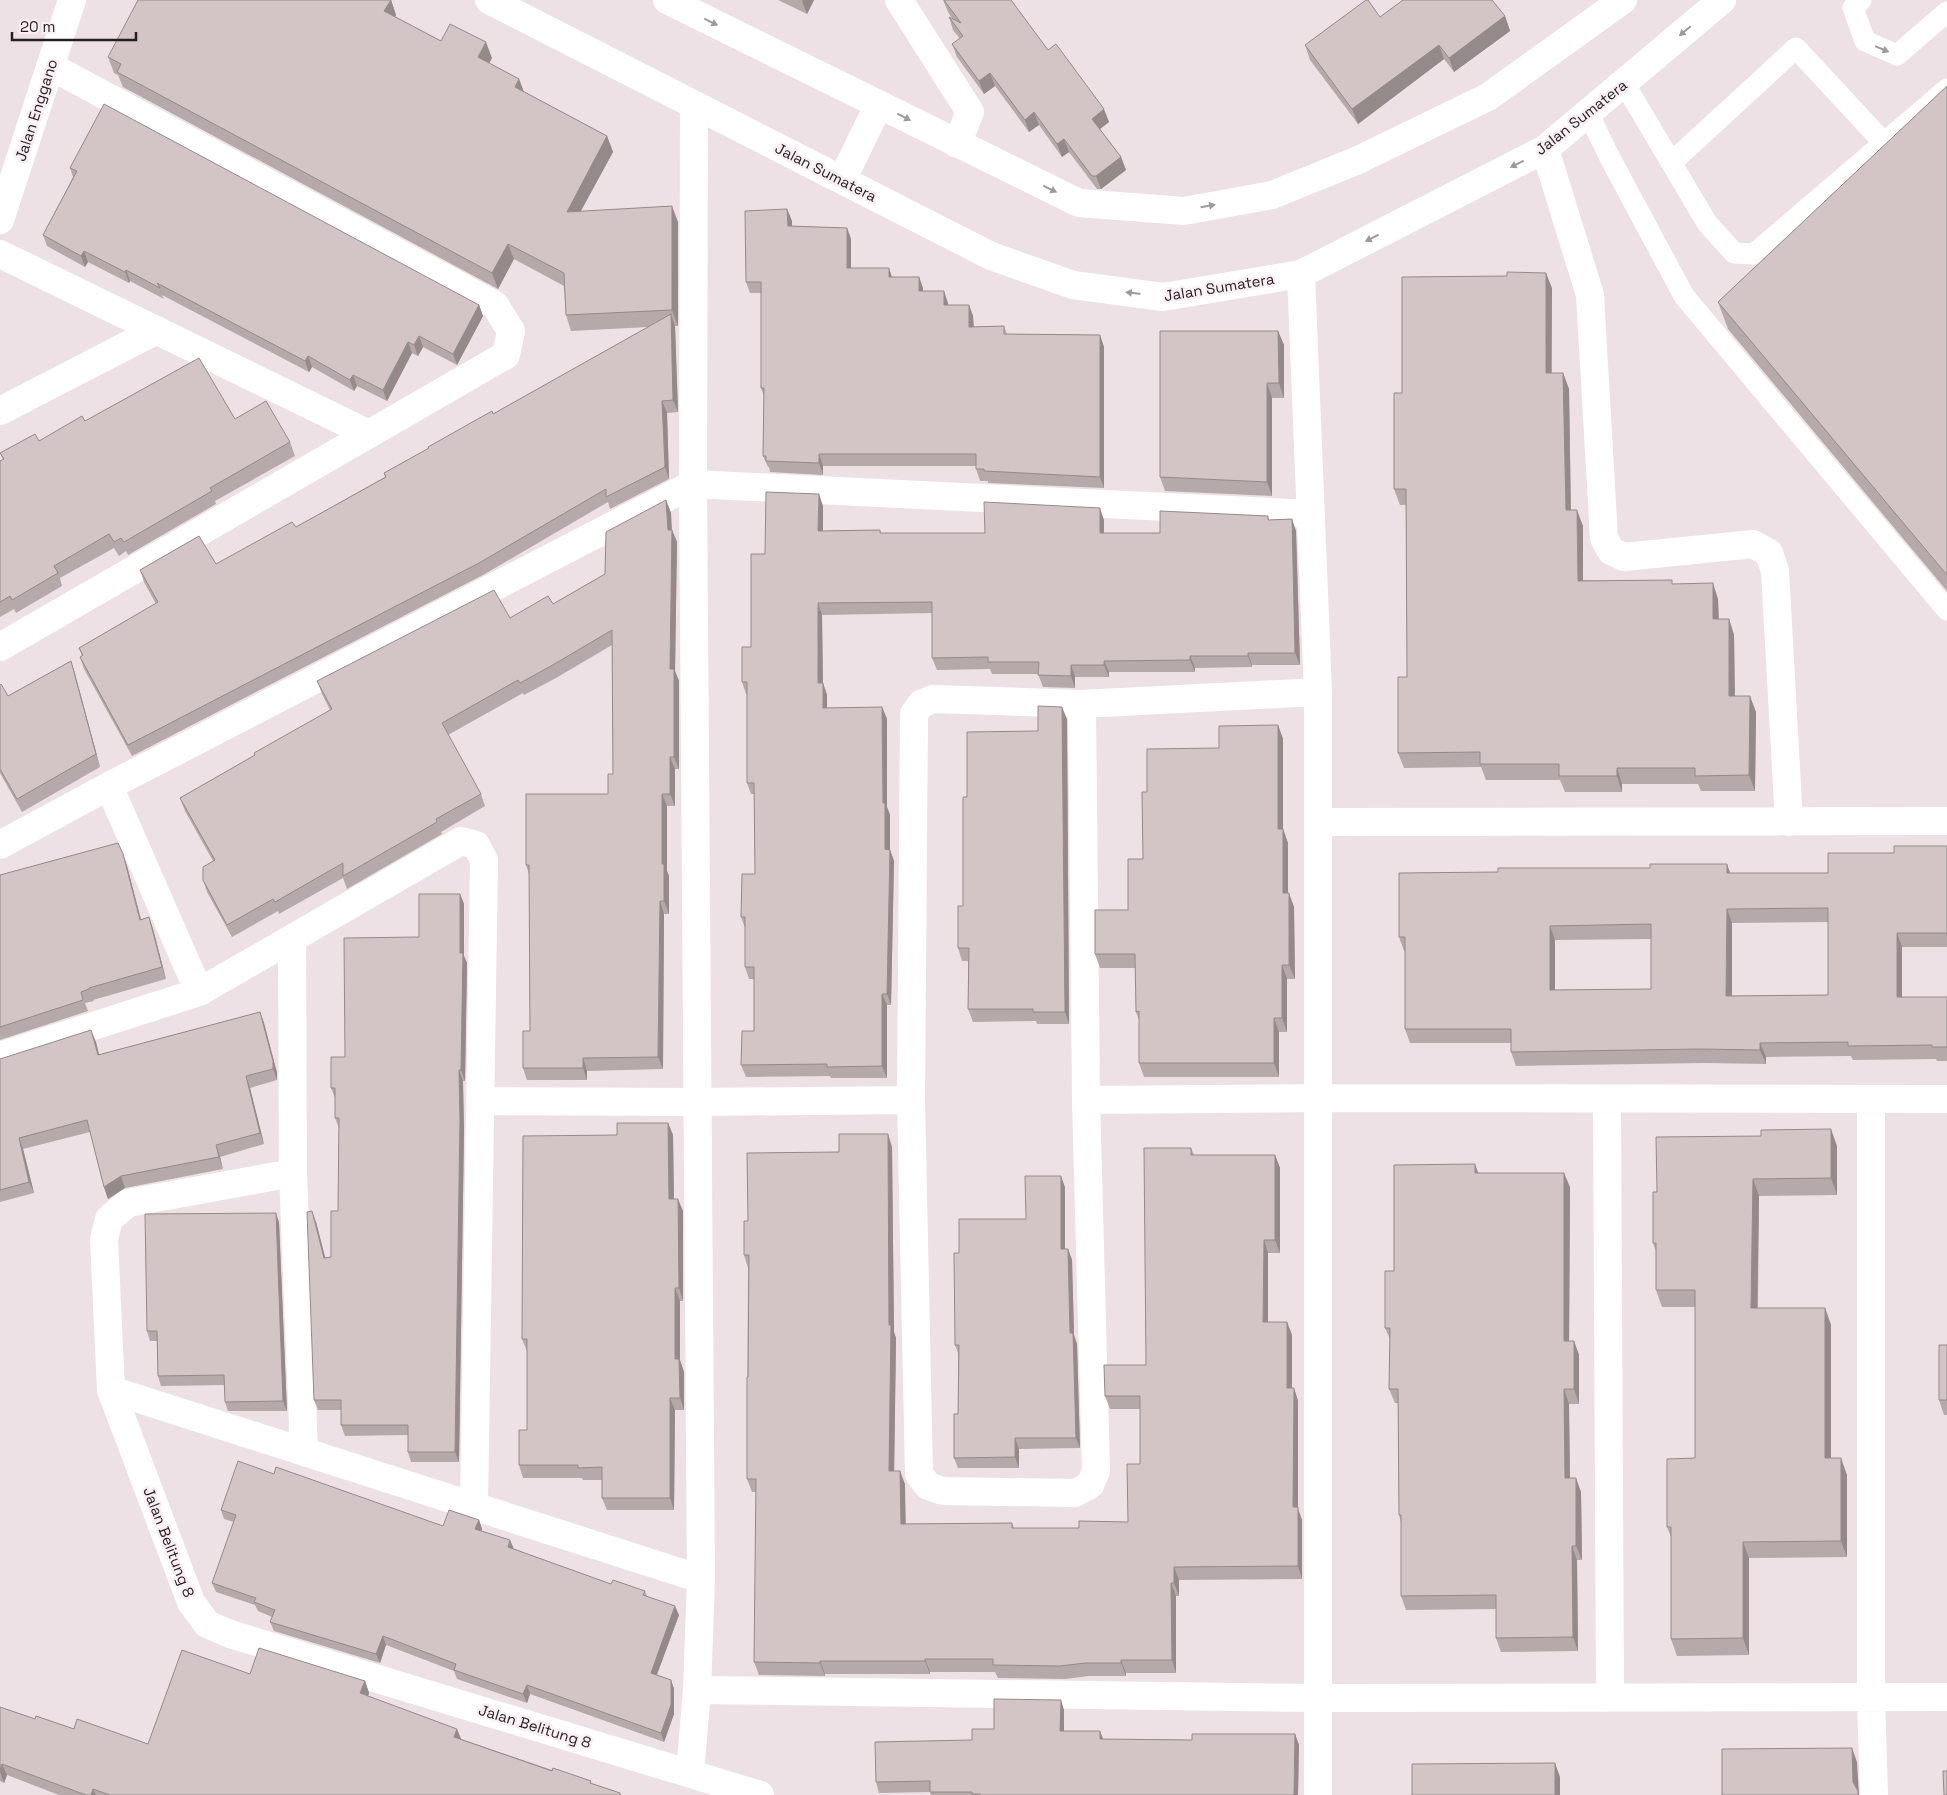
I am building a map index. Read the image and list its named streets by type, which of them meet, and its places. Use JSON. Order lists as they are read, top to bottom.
{
  "streets": {
    "street": ["Jalan Enggano", "Jalan Sumatera", "Jalan Belitung 8"]
  },
  "scale_bar": "20 m"
}
